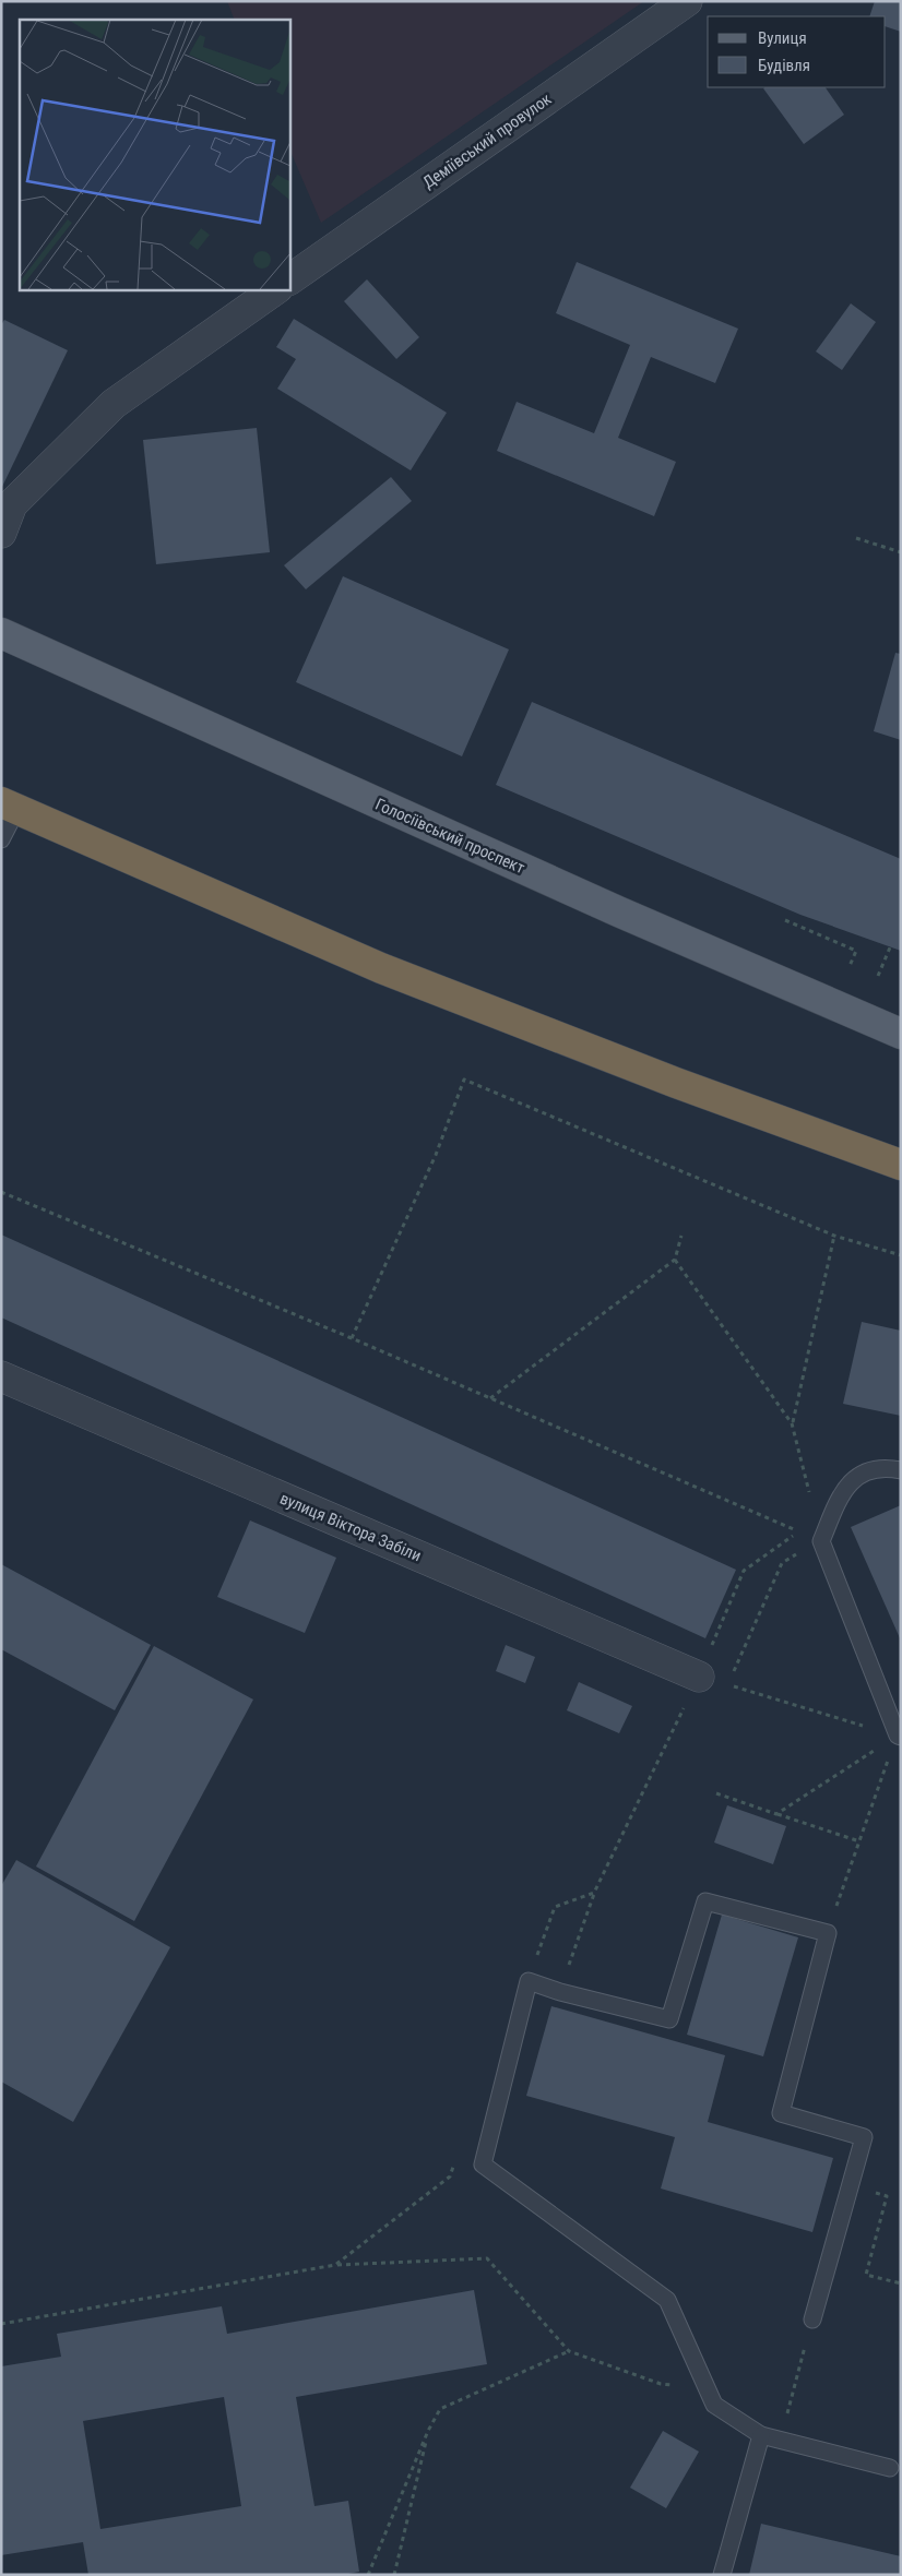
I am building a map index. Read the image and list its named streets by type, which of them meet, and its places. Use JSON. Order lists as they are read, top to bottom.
{
  "streets": {
    "main road": ["Голосіївський проспект"],
    "street": ["Деміївський провулок", "вулиця Віктора Забіли"]
  },
  "legend": ["Вулиця", "Будівля"]
}
